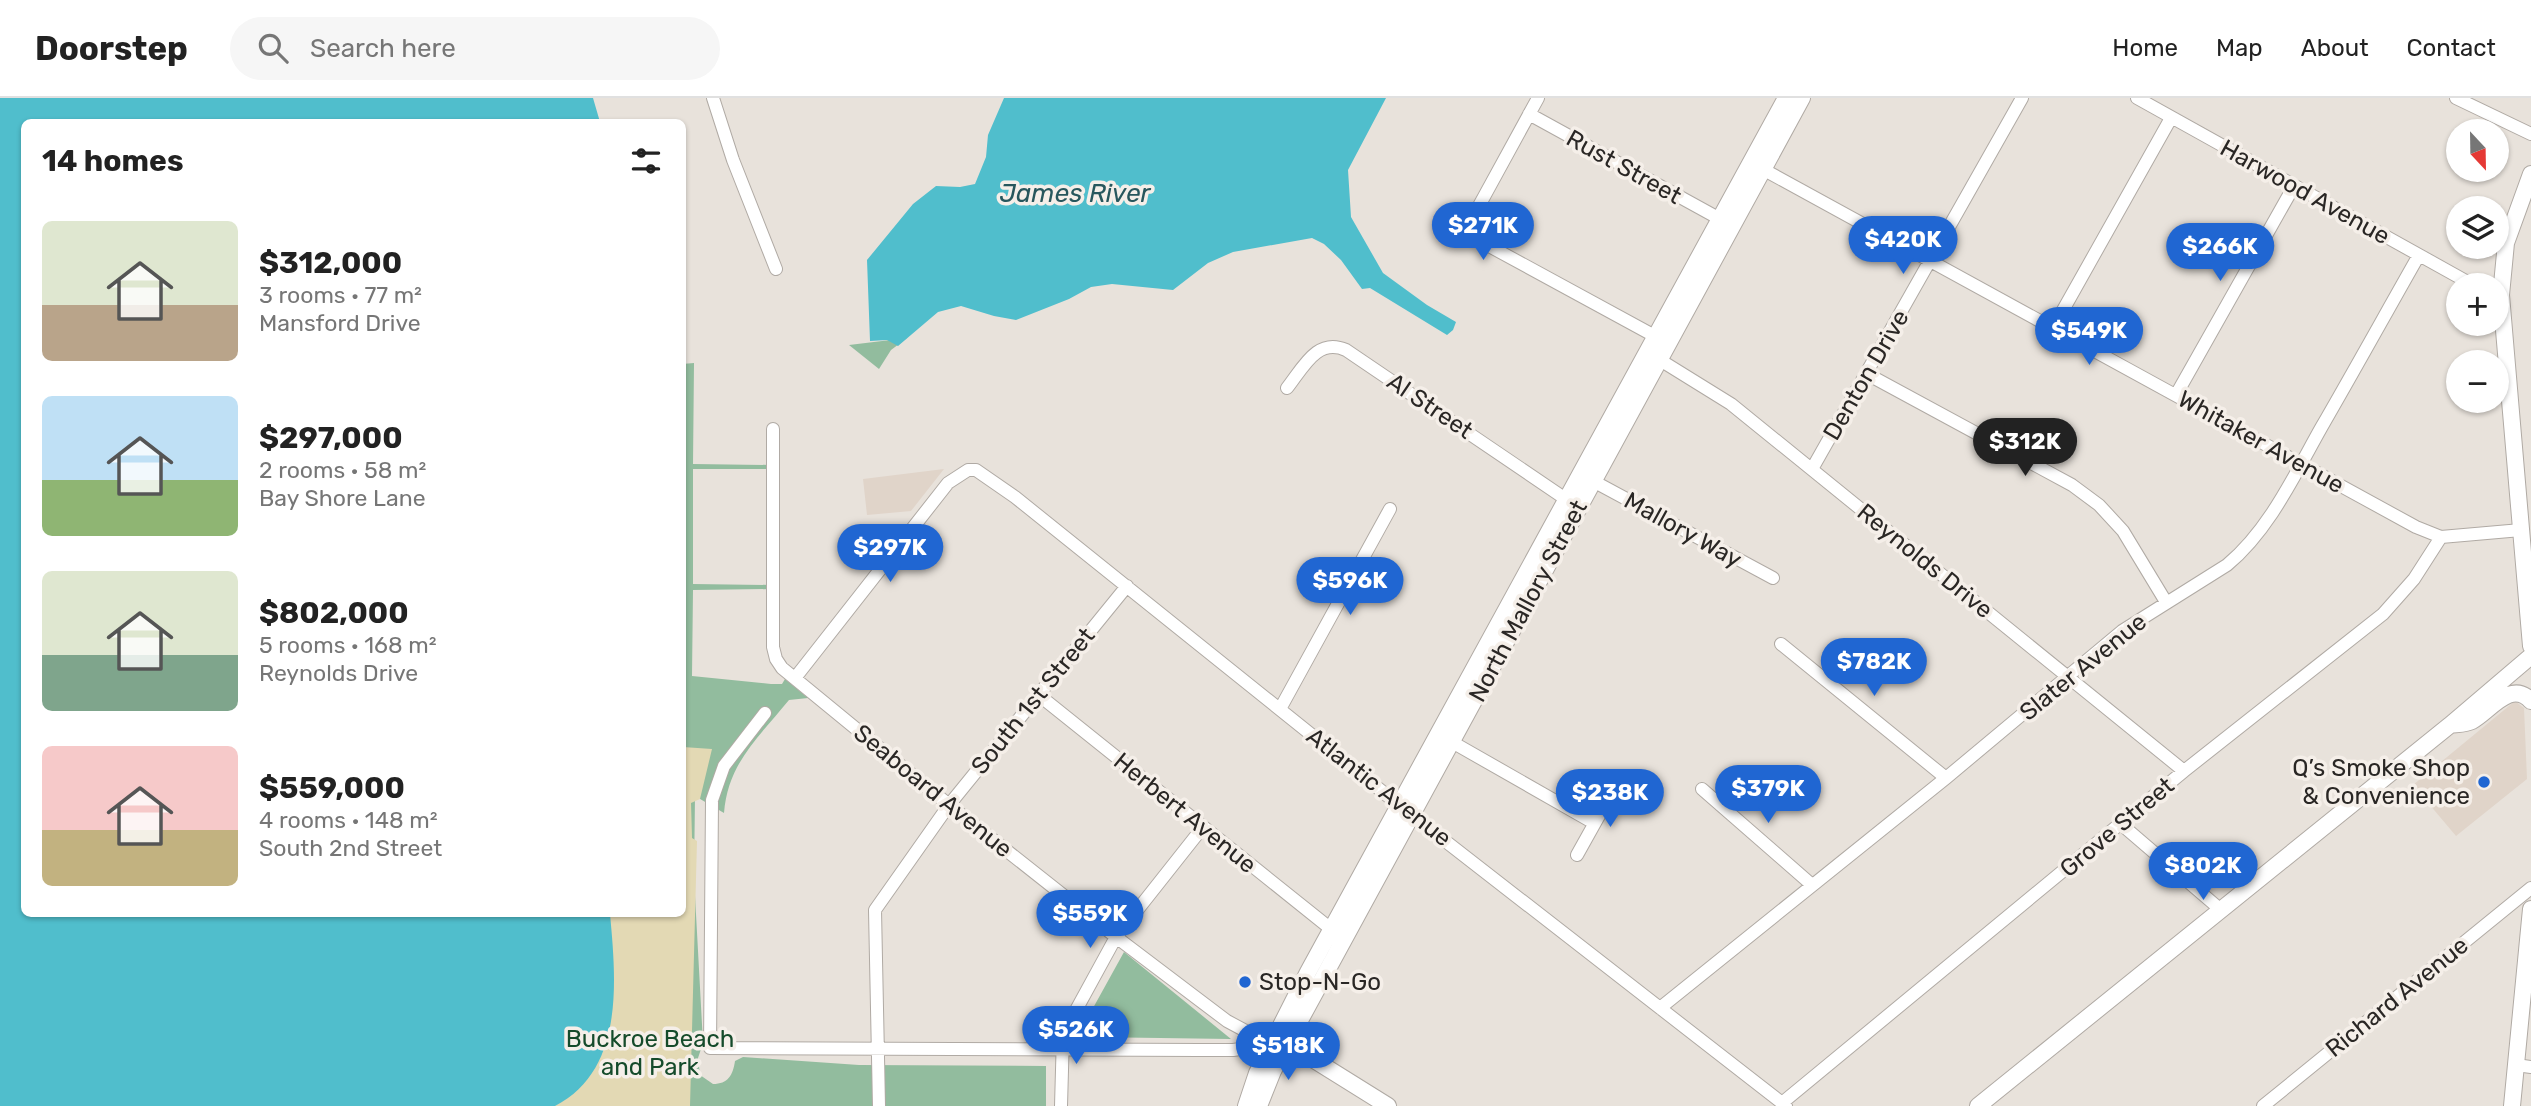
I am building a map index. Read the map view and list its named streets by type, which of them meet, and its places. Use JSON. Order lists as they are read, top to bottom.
{
  "streets": {
    "main road": ["North Mallory Street", "Seaboard Avenue"],
    "street": [
      "Rust Street",
      "Harwood Avenue",
      "Denton Drive",
      "Al Street",
      "Whitaker Avenue",
      "Mallory Way",
      "Reynolds Drive",
      "Slater Avenue",
      "South 1st Street",
      "Atlantic Avenue",
      "Herbert Avenue",
      "Grove Street",
      "Richard Avenue"
    ]
  },
  "crossings": [
    ["Rust Street", "North Mallory Street"],
    ["Harwood Avenue", "Slater Avenue"],
    ["Denton Drive", "Whitaker Avenue"],
    ["Denton Drive", "Reynolds Drive"],
    ["Al Street", "North Mallory Street"],
    ["Whitaker Avenue", "North Mallory Street"],
    ["Whitaker Avenue", "Slater Avenue"],
    ["Whitaker Avenue", "Grove Street"],
    ["Mallory Way", "North Mallory Street"],
    ["Reynolds Drive", "North Mallory Street"],
    ["Reynolds Drive", "Slater Avenue"],
    ["Reynolds Drive", "Grove Street"],
    ["North Mallory Street", "Atlantic Avenue"],
    ["North Mallory Street", "Seaboard Avenue"],
    ["North Mallory Street", "Herbert Avenue"],
    ["Slater Avenue", "Atlantic Avenue"],
    ["South 1st Street", "Atlantic Avenue"],
    ["South 1st Street", "Seaboard Avenue"],
    ["South 1st Street", "Herbert Avenue"],
    ["Atlantic Avenue", "Seaboard Avenue"],
    ["Atlantic Avenue", "Grove Street"]
  ],
  "water": ["James River"],
  "parks": ["Buckroe Beach and Park"],
  "places": ["Q’s Smoke Shop & Convenience", "Stop-N-Go"],
  "north": "bottom",
  "page": {
    "header": "Doorstep",
    "search": "Search here",
    "nav": [
      "Home",
      "Map",
      "About",
      "Contact"
    ],
    "map_buttons": ["+", "−"],
    "heading": "14 homes",
    "price": [
      "$271K",
      "$420K",
      "$266K",
      "$549K",
      "$312K",
      "$297K",
      "$596K",
      "$782K",
      "$379K",
      "$238K",
      "$802K",
      "$559K",
      "$526K",
      "$518K"
    ],
    "list": [
      {
        "name": "$312,000",
        "note": "3 rooms · 77 m² · Mansford Drive"
      },
      {
        "name": "$297,000",
        "note": "2 rooms · 58 m² · Bay Shore Lane"
      },
      {
        "name": "$802,000",
        "note": "5 rooms · 168 m² · Reynolds Drive"
      },
      {
        "name": "$559,000",
        "note": "4 rooms · 148 m² · South 2nd Street"
      }
    ]
  }
}
